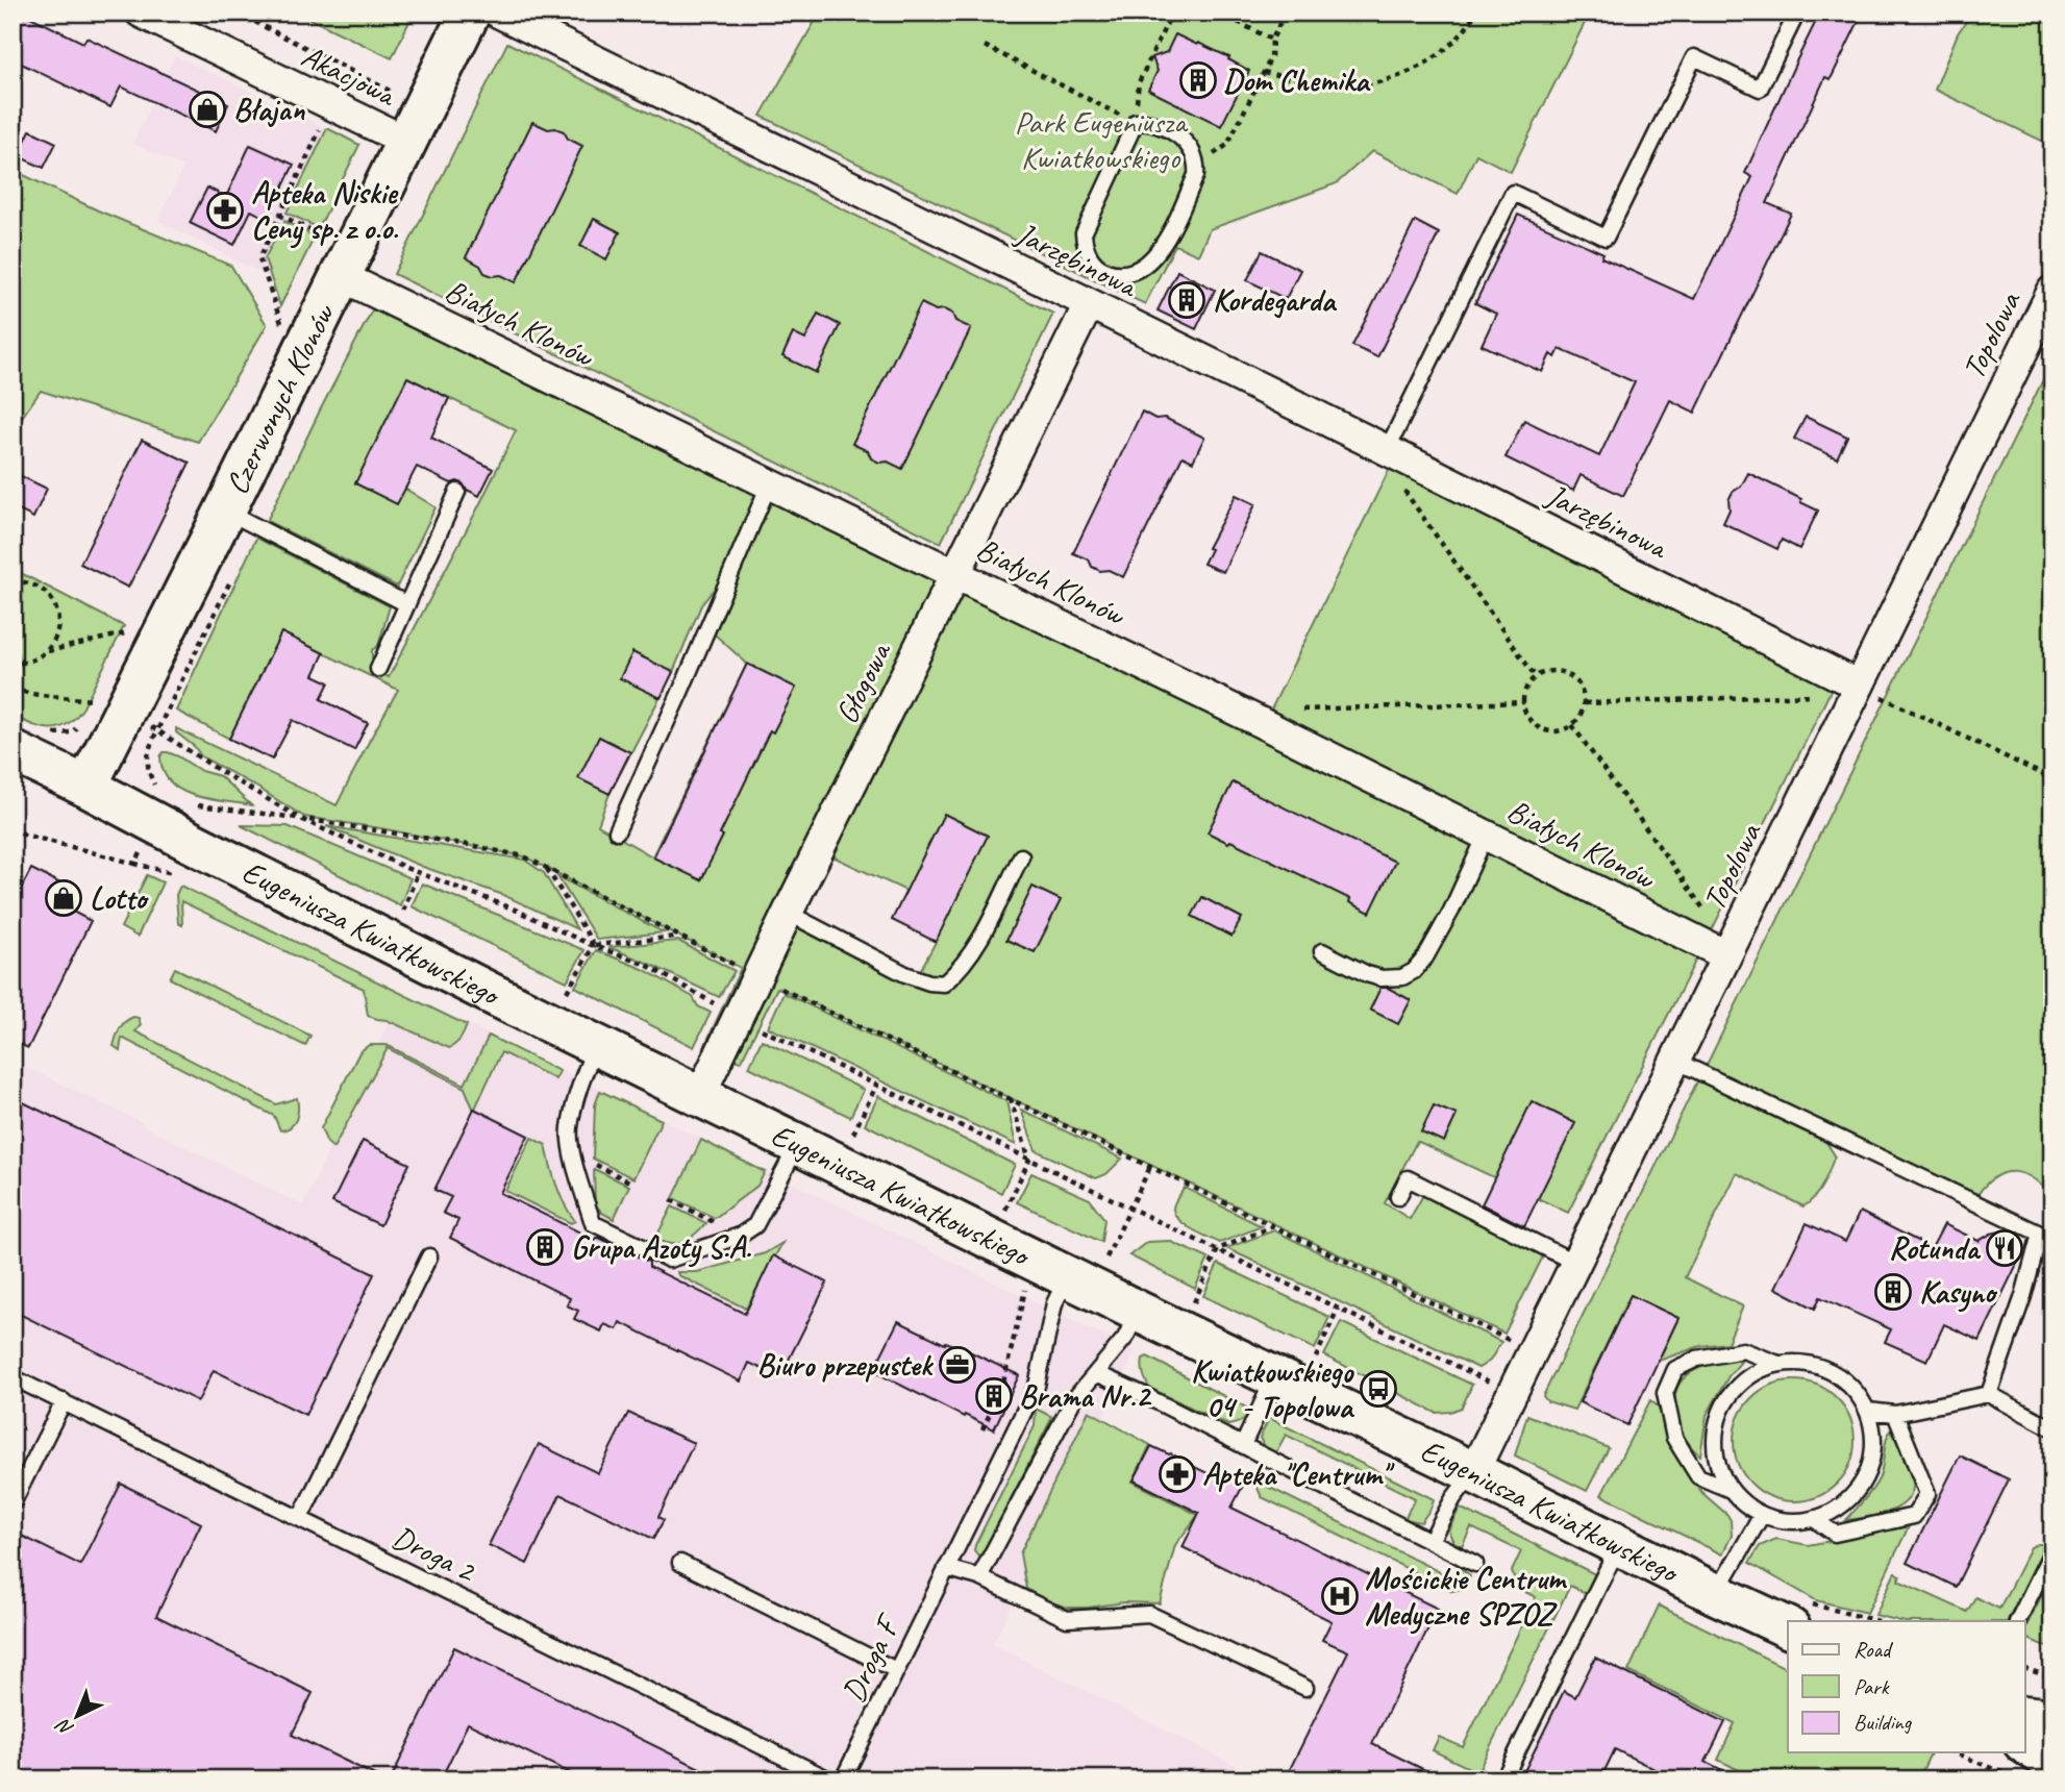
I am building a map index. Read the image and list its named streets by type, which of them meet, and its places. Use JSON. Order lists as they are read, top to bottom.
{
  "streets": {
    "main road": ["Czerwonych Klonów", "Eugeniusza Kwiatkowskiego"],
    "street": [
      "Akacjowa",
      "Jarzębinowa",
      "Białych Klonów",
      "Topolowa",
      "Głogowa"
    ],
    "lane": ["Droga 2", "Droga F"]
  },
  "crossings": [
    ["Akacjowa", "Czerwonych Klonów"],
    ["Jarzębinowa", "Topolowa"],
    ["Jarzębinowa", "Głogowa"],
    ["Białych Klonów", "Topolowa"],
    ["Białych Klonów", "Czerwonych Klonów"],
    ["Białych Klonów", "Głogowa"],
    ["Topolowa", "Eugeniusza Kwiatkowskiego"],
    ["Czerwonych Klonów", "Eugeniusza Kwiatkowskiego"],
    ["Głogowa", "Eugeniusza Kwiatkowskiego"],
    ["Eugeniusza Kwiatkowskiego", "Droga F"]
  ],
  "parks": ["Park Eugeniusza Kwiatkowskiego"],
  "places": {
    "building": [
      "Dom Chemika",
      "Kordegarda",
      "Grupa Azoty S.A.",
      "Kasyno",
      "Brama Nr.2"
    ],
    "shop": ["Błajan", "Lotto"],
    "pharmacy": ["Apteka Niskie Ceny sp. z o.o.", "Apteka \"Centrum\""],
    "restaurant": ["Rotunda"],
    "office": ["Biuro przepustek"],
    "bus stop": ["Kwiatkowskiego 04 - Topolowa"],
    "hospital": ["Mościckie Centrum Medyczne SPZOZ"]
  },
  "legend": ["Road", "Park", "Building"],
  "north": "bottom left"
}
